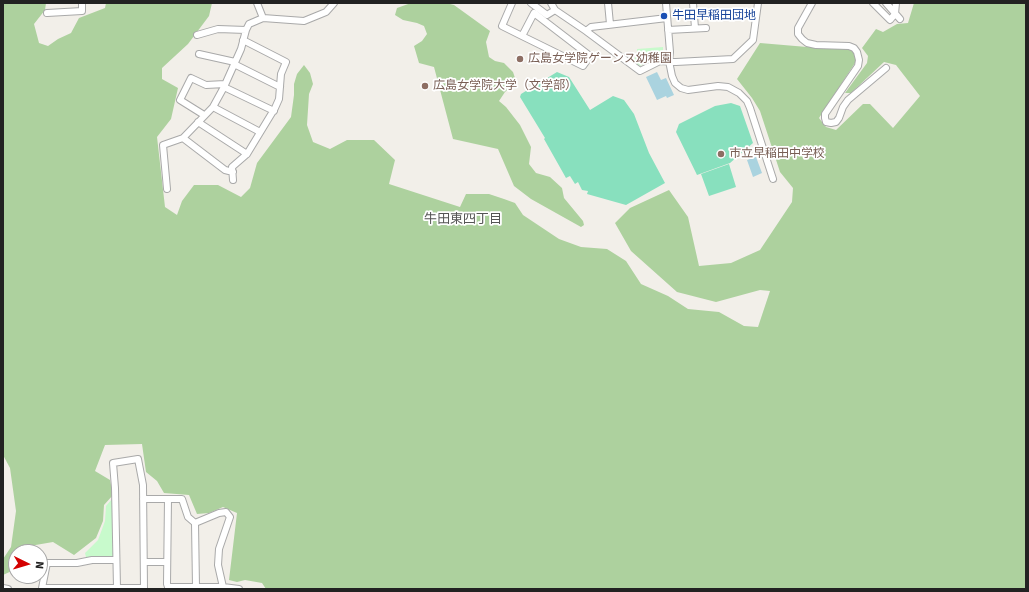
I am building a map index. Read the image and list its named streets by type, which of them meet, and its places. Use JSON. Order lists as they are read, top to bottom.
{
  "districts": ["牛田東四丁目"],
  "places": [
    "牛田早稲田団地",
    "広島女学院ゲーンス幼稚園",
    "広島女学院大学（文学部）",
    "市立早稲田中学校"
  ],
  "north": "right"
}
